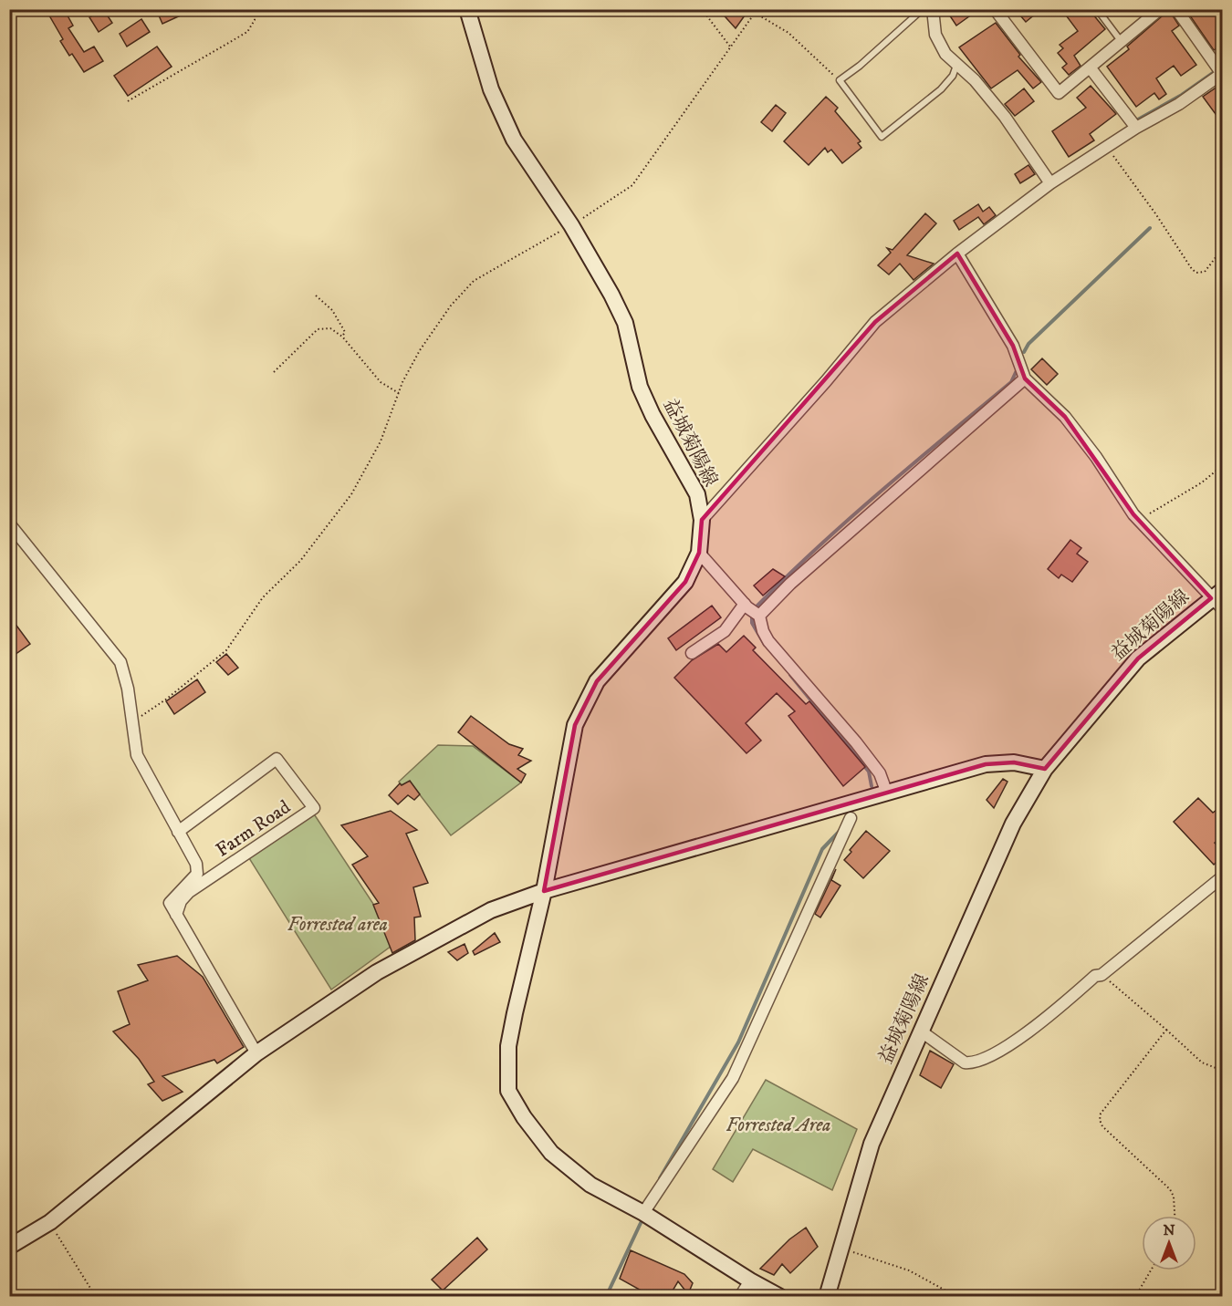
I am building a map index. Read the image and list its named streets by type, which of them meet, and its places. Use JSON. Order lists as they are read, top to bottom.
{
  "streets": {
    "main road": ["益城菊陽線"],
    "street": ["Farm Road"]
  },
  "parks": ["Forrested area", "Forrested Area"],
  "north": "top"
}
